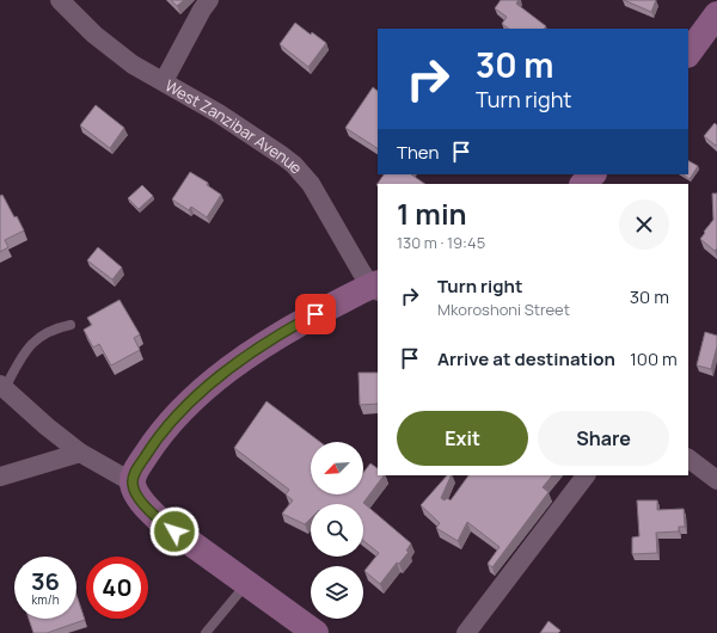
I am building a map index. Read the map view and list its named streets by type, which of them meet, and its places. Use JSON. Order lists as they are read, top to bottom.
{
  "streets": {
    "street": ["West Zanzibar Avenue"]
  },
  "north": "bottom left",
  "page": {
    "turn": ["30 m", "Turn right"],
    "then": "Then",
    "heading": ["1 min", "130 m · 19:45"],
    "list": [
      {
        "name": "Turn right",
        "note": "Mkoroshoni Street",
        "value": "30 m"
      },
      {
        "name": "Arrive at destination",
        "value": "100 m"
      }
    ],
    "buttons": ["Exit", "Share"],
    "speed": "36 km/h",
    "limit": "40"
  }
}
